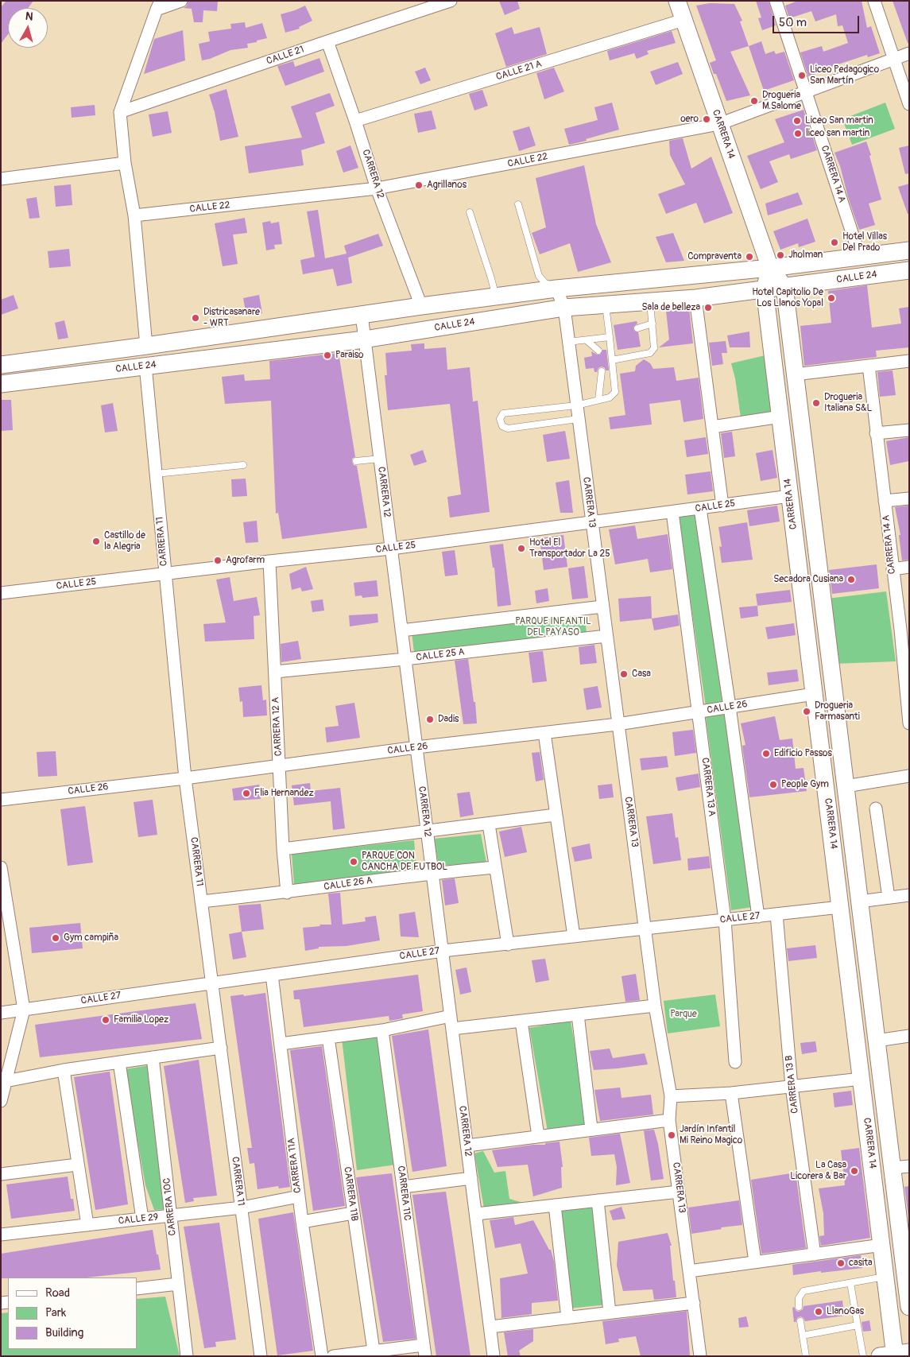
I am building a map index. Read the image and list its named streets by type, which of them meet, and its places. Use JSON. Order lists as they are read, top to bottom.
{
  "streets": {
    "street": [
      "CALLE 21",
      "CALLE 21 A",
      "CARRERA 14",
      "CALLE 22",
      "CARRERA 12",
      "CARRERA 14 A",
      "CALLE 24",
      "CARRERA 13",
      "CALLE 25",
      "CARRERA 11",
      "CALLE 25 A",
      "CALLE 26",
      "CARRERA 12 A",
      "CARRERA 13 A",
      "CALLE 26 A",
      "CALLE 27",
      "CARRERA 13 B",
      "CARRERA 11A",
      "CARRERA 11C",
      "CARRERA 11B",
      "CARRERA 10C",
      "CALLE 29"
    ]
  },
  "crossings": [
    ["CALLE 21", "CARRERA 12"],
    ["CALLE 21 A", "CARRERA 14"],
    ["CALLE 21 A", "CARRERA 12"],
    ["CARRERA 14", "CALLE 22"],
    ["CARRERA 14", "CALLE 24"],
    ["CARRERA 14", "CALLE 25"],
    ["CARRERA 14", "CALLE 26"],
    ["CARRERA 14", "CALLE 27"],
    ["CALLE 22", "CARRERA 12"],
    ["CALLE 22", "CARRERA 14 A"],
    ["CARRERA 12", "CALLE 24"],
    ["CARRERA 12", "CALLE 25"],
    ["CARRERA 12", "CALLE 25 A"],
    ["CARRERA 12", "CALLE 26"],
    ["CARRERA 12", "CALLE 26 A"],
    ["CARRERA 12", "CALLE 27"],
    ["CARRERA 14 A", "CALLE 24"],
    ["CALLE 24", "CARRERA 13"],
    ["CALLE 24", "CARRERA 11"],
    ["CARRERA 13", "CALLE 25"],
    ["CARRERA 13", "CALLE 25 A"],
    ["CARRERA 13", "CALLE 26"],
    ["CARRERA 13", "CALLE 27"],
    ["CALLE 25", "CARRERA 11"],
    ["CALLE 25", "CARRERA 12 A"],
    ["CALLE 25", "CARRERA 13 A"],
    ["CARRERA 11", "CALLE 26"],
    ["CARRERA 11", "CALLE 26 A"],
    ["CARRERA 11", "CALLE 27"],
    ["CARRERA 11", "CALLE 29"],
    ["CALLE 25 A", "CARRERA 12 A"],
    ["CALLE 26", "CARRERA 12 A"],
    ["CALLE 26", "CARRERA 13 A"],
    ["CARRERA 12 A", "CALLE 26 A"],
    ["CARRERA 13 A", "CALLE 27"],
    ["CALLE 27", "CARRERA 13 B"],
    ["CALLE 27", "CARRERA 11A"],
    ["CARRERA 11A", "CALLE 29"],
    ["CARRERA 10C", "CALLE 29"]
  ],
  "parks": ["PARQUE INFANTIL DEL PAYASO", "Parque"],
  "places": [
    "Liceo Pedagogico San Martín",
    "Drogueria M.Salome",
    "oero",
    "Liceo San martin",
    "liceo san martin",
    "Agrillanos",
    "Hotel Villas Del Prado",
    "Jholman",
    "Compraventa",
    "Hotel Capitolio De Los Llanos Yopal",
    "Sala de belleza",
    "Districasanare - WRT",
    "Paraiso",
    "Drogueria Italiana S&L",
    "Castillo de la Alegria",
    "Hotel El Transportador La 25",
    "Agrofarm",
    "Secadora Cusiana",
    "Casa",
    "Drogueria Farmasanti",
    "Dadis",
    "Edificio Passos",
    "People Gym",
    "Flia Hernandez",
    "PARQUE CON CANCHA DE FUTBOL",
    "Gym campiña",
    "Familia Lopez",
    "Jardín Infantil Mi Reino Magico",
    "La Casa Licorera & Bar",
    "casita",
    "LlanoGas"
  ],
  "legend": ["Road", "Park", "Building"],
  "scale_bar": "50 m",
  "north": "top"
}
